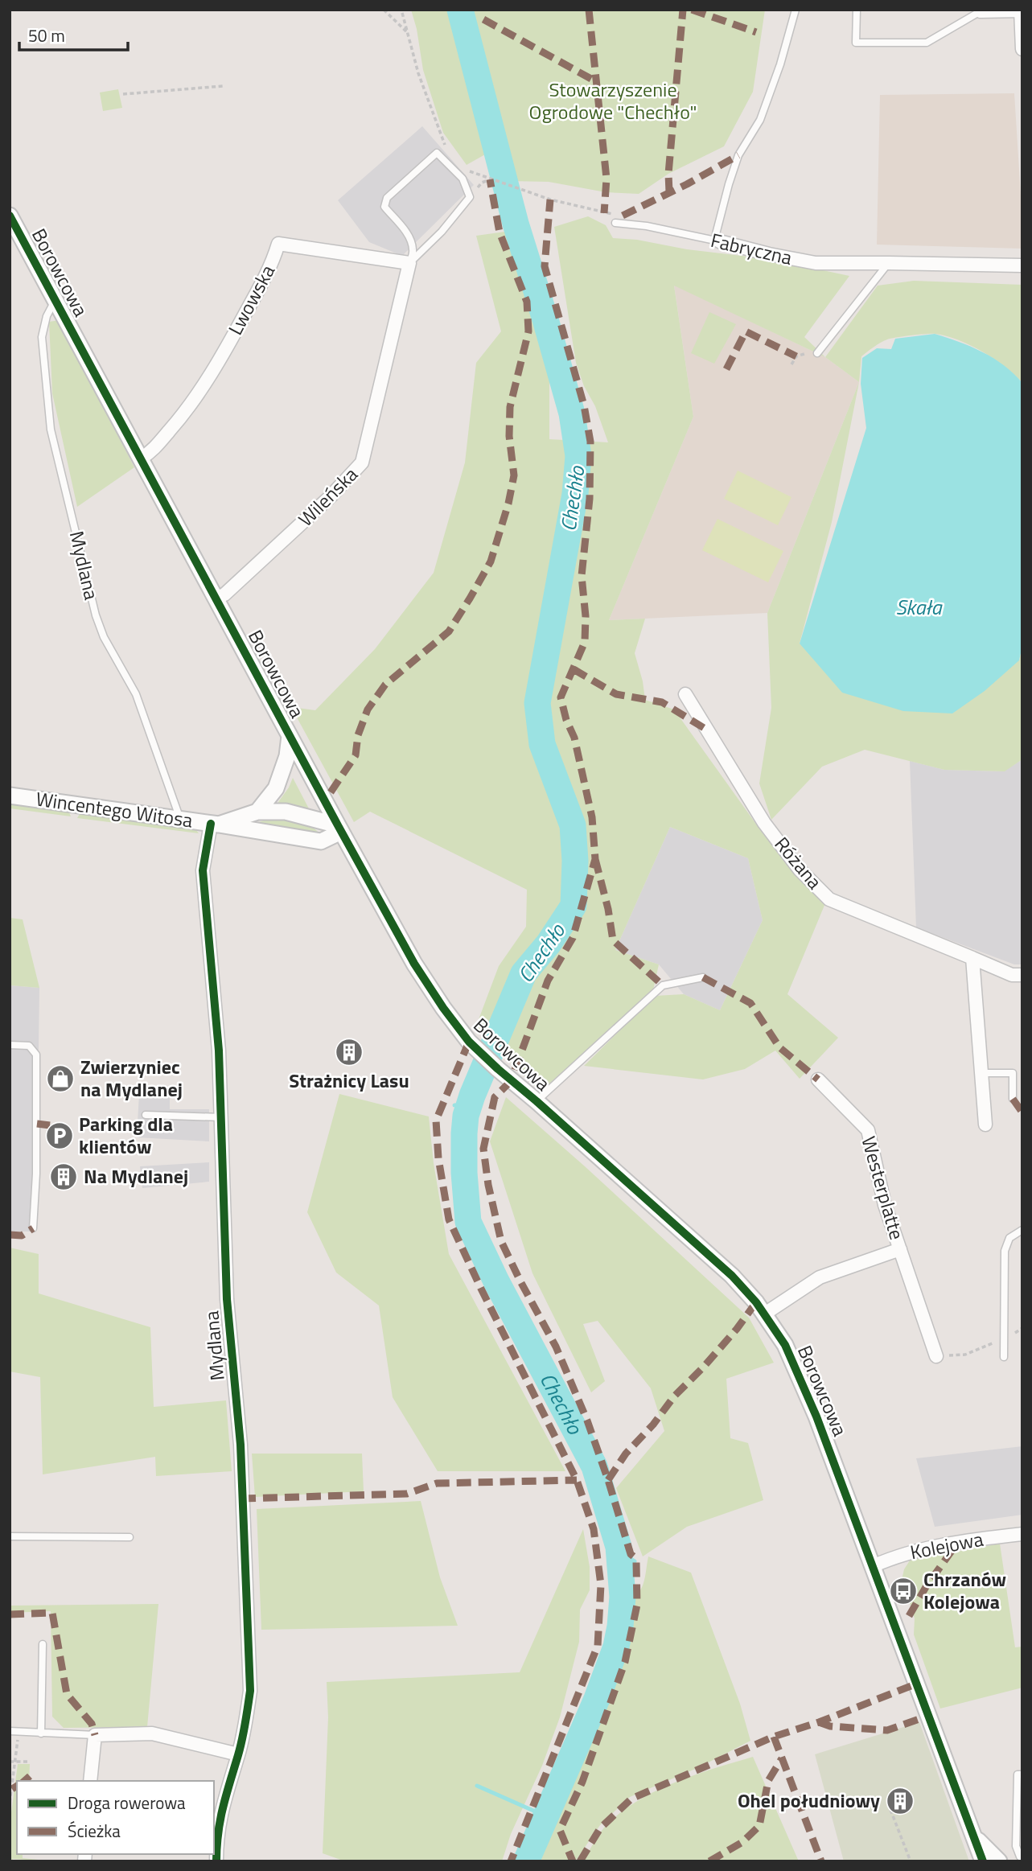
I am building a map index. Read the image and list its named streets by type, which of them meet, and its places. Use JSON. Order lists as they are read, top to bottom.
{
  "streets": {
    "street": [
      "Fabryczna",
      "Borowcowa",
      "Lwowska",
      "Wileńska",
      "Mydlana",
      "Wincentego Witosa",
      "Różana",
      "Westerplatte",
      "Kolejowa"
    ]
  },
  "crossings": [
    ["Borowcowa", "Lwowska"],
    ["Borowcowa", "Wileńska"],
    ["Borowcowa", "Mydlana"],
    ["Borowcowa", "Wincentego Witosa"],
    ["Borowcowa", "Westerplatte"],
    ["Borowcowa", "Kolejowa"],
    ["Lwowska", "Wileńska"],
    ["Mydlana", "Wincentego Witosa"]
  ],
  "water": ["Chechło", "Skała"],
  "parks": ["Stowarzyszenie Ogrodowe \"Chechło\""],
  "places": {
    "building": ["Strażnicy Lasu", "Na Mydlanej", "Ohel południowy"],
    "shop": ["Zwierzyniec na Mydlanej"],
    "parking": ["Parking dla klientów"],
    "bus stop": ["Chrzanów Kolejowa"]
  },
  "legend": ["Droga rowerowa", "Ścieżka"],
  "scale_bar": "50 m"
}
